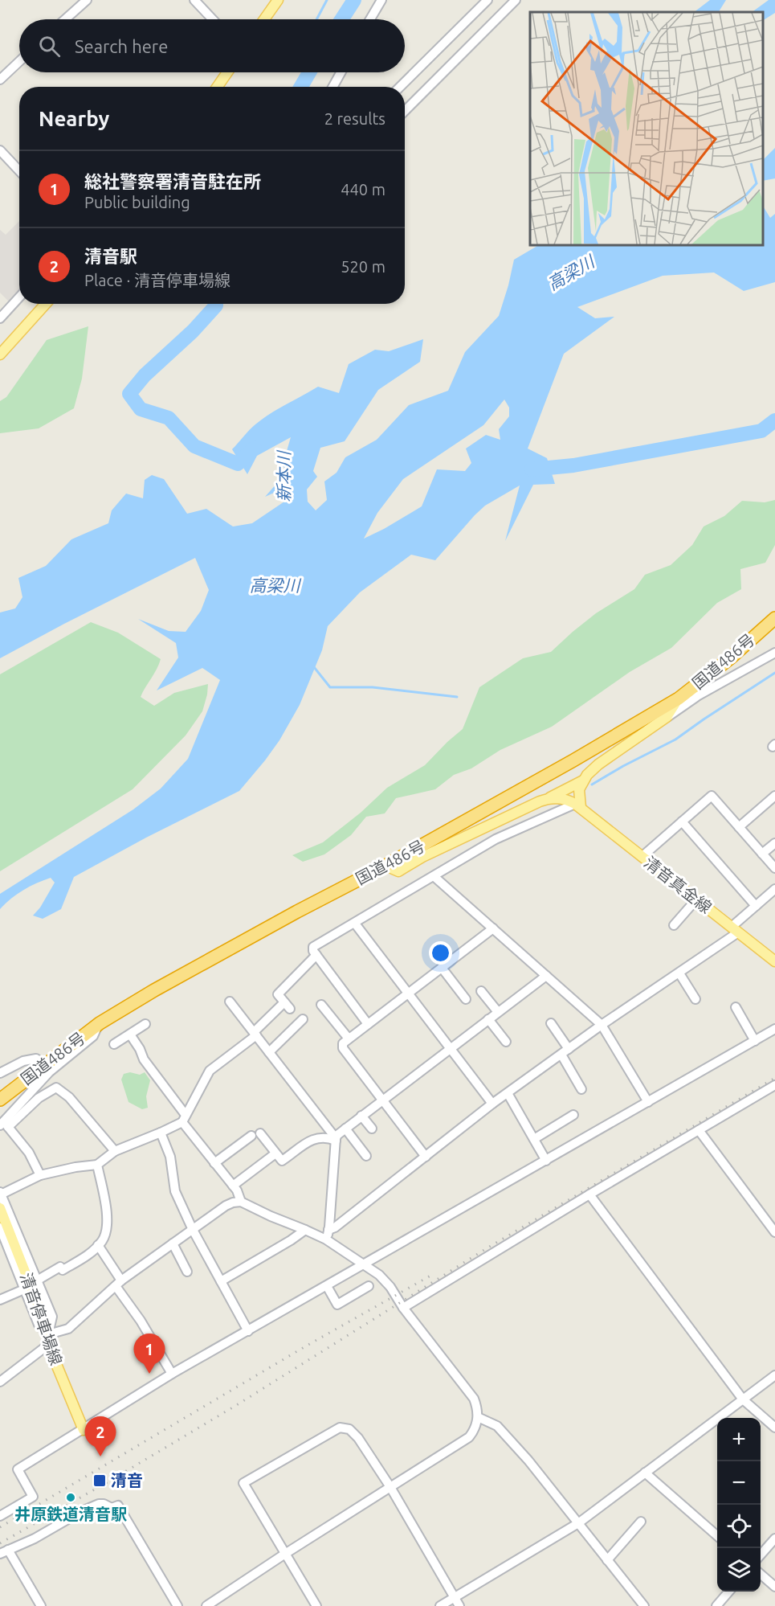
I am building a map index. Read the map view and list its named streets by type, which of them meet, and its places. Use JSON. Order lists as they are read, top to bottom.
{
  "streets": {
    "highway": ["国道486号"],
    "main road": ["清音真金線", "清音停車場線"]
  },
  "water": ["高梁川", "新本川"],
  "places": {
    "transit": ["清音"],
    "other": ["井原鉄道清音駅"]
  },
  "page": {
    "search": "Search here",
    "heading": ["Nearby", "2 results"],
    "list": [
      {
        "mark": "1",
        "name": "総社警察署清音駐在所",
        "note": "Public building",
        "value": "440 m"
      },
      {
        "mark": "2",
        "name": "清音駅",
        "note": "Place · 清音停車場線",
        "value": "520 m"
      }
    ],
    "pins": ["1", "2"],
    "map_buttons": ["+", "−"]
  }
}
